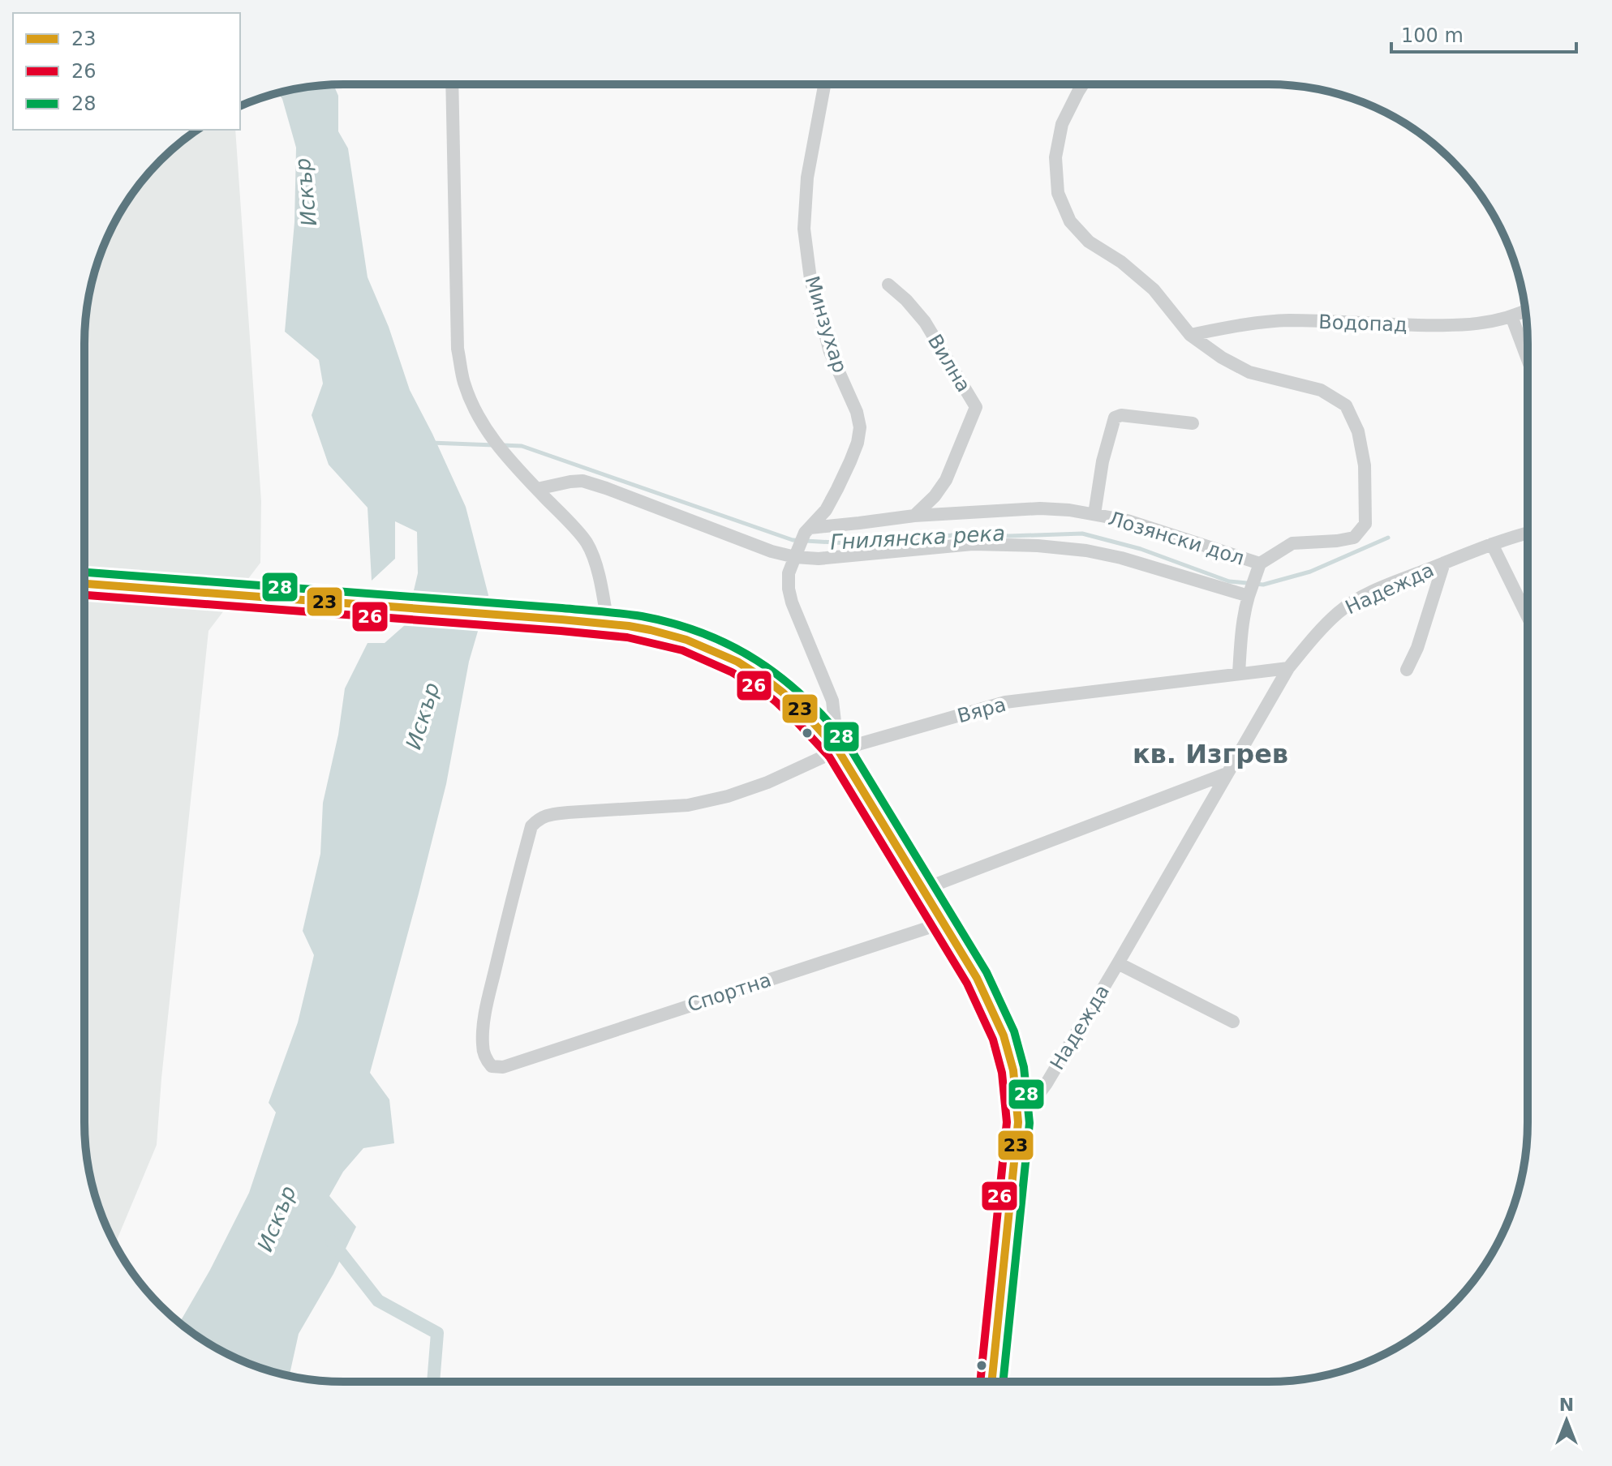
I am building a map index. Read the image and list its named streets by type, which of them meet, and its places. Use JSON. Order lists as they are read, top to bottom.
{
  "streets": {
    "street": [
      "Водопад",
      "Минзухар",
      "Вилна",
      "Лозянски дол",
      "Надежда",
      "Вяра",
      "Спортна"
    ]
  },
  "crossings": [
    ["Водопад", "Лозянски дол"],
    ["Минзухар", "Лозянски дол"],
    ["Минзухар", "Вяра"],
    ["Вилна", "Лозянски дол"],
    ["Лозянски дол", "Вяра"],
    ["Надежда", "Вяра"],
    ["Вяра", "Спортна"]
  ],
  "districts": ["кв. Изгрев"],
  "water": ["Искър", "Гнилянска река"],
  "lines": ["transit line 28", "transit line 23", "transit line 26"],
  "legend": ["23", "26", "28"],
  "scale_bar": "100 m",
  "north": "top"
}
